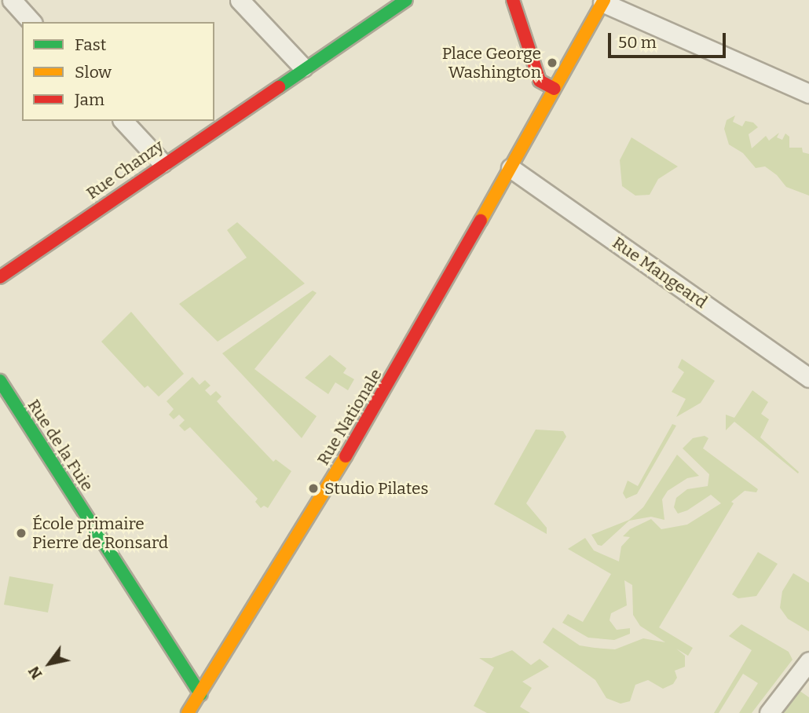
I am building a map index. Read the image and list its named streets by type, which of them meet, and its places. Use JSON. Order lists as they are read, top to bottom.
{
  "streets": {
    "main road": ["Rue Chanzy", "Rue Nationale", "Rue de la Fuie"],
    "street": ["Rue Mangeard"]
  },
  "crossings": [
    ["Rue Mangeard", "Rue Nationale"],
    ["Rue Nationale", "Rue de la Fuie"]
  ],
  "places": ["Place George Washington", "Studio Pilates", "École primaire Pierre de Ronsard"],
  "legend": ["Fast", "Slow", "Jam"],
  "scale_bar": "50 m",
  "north": "bottom left"
}
